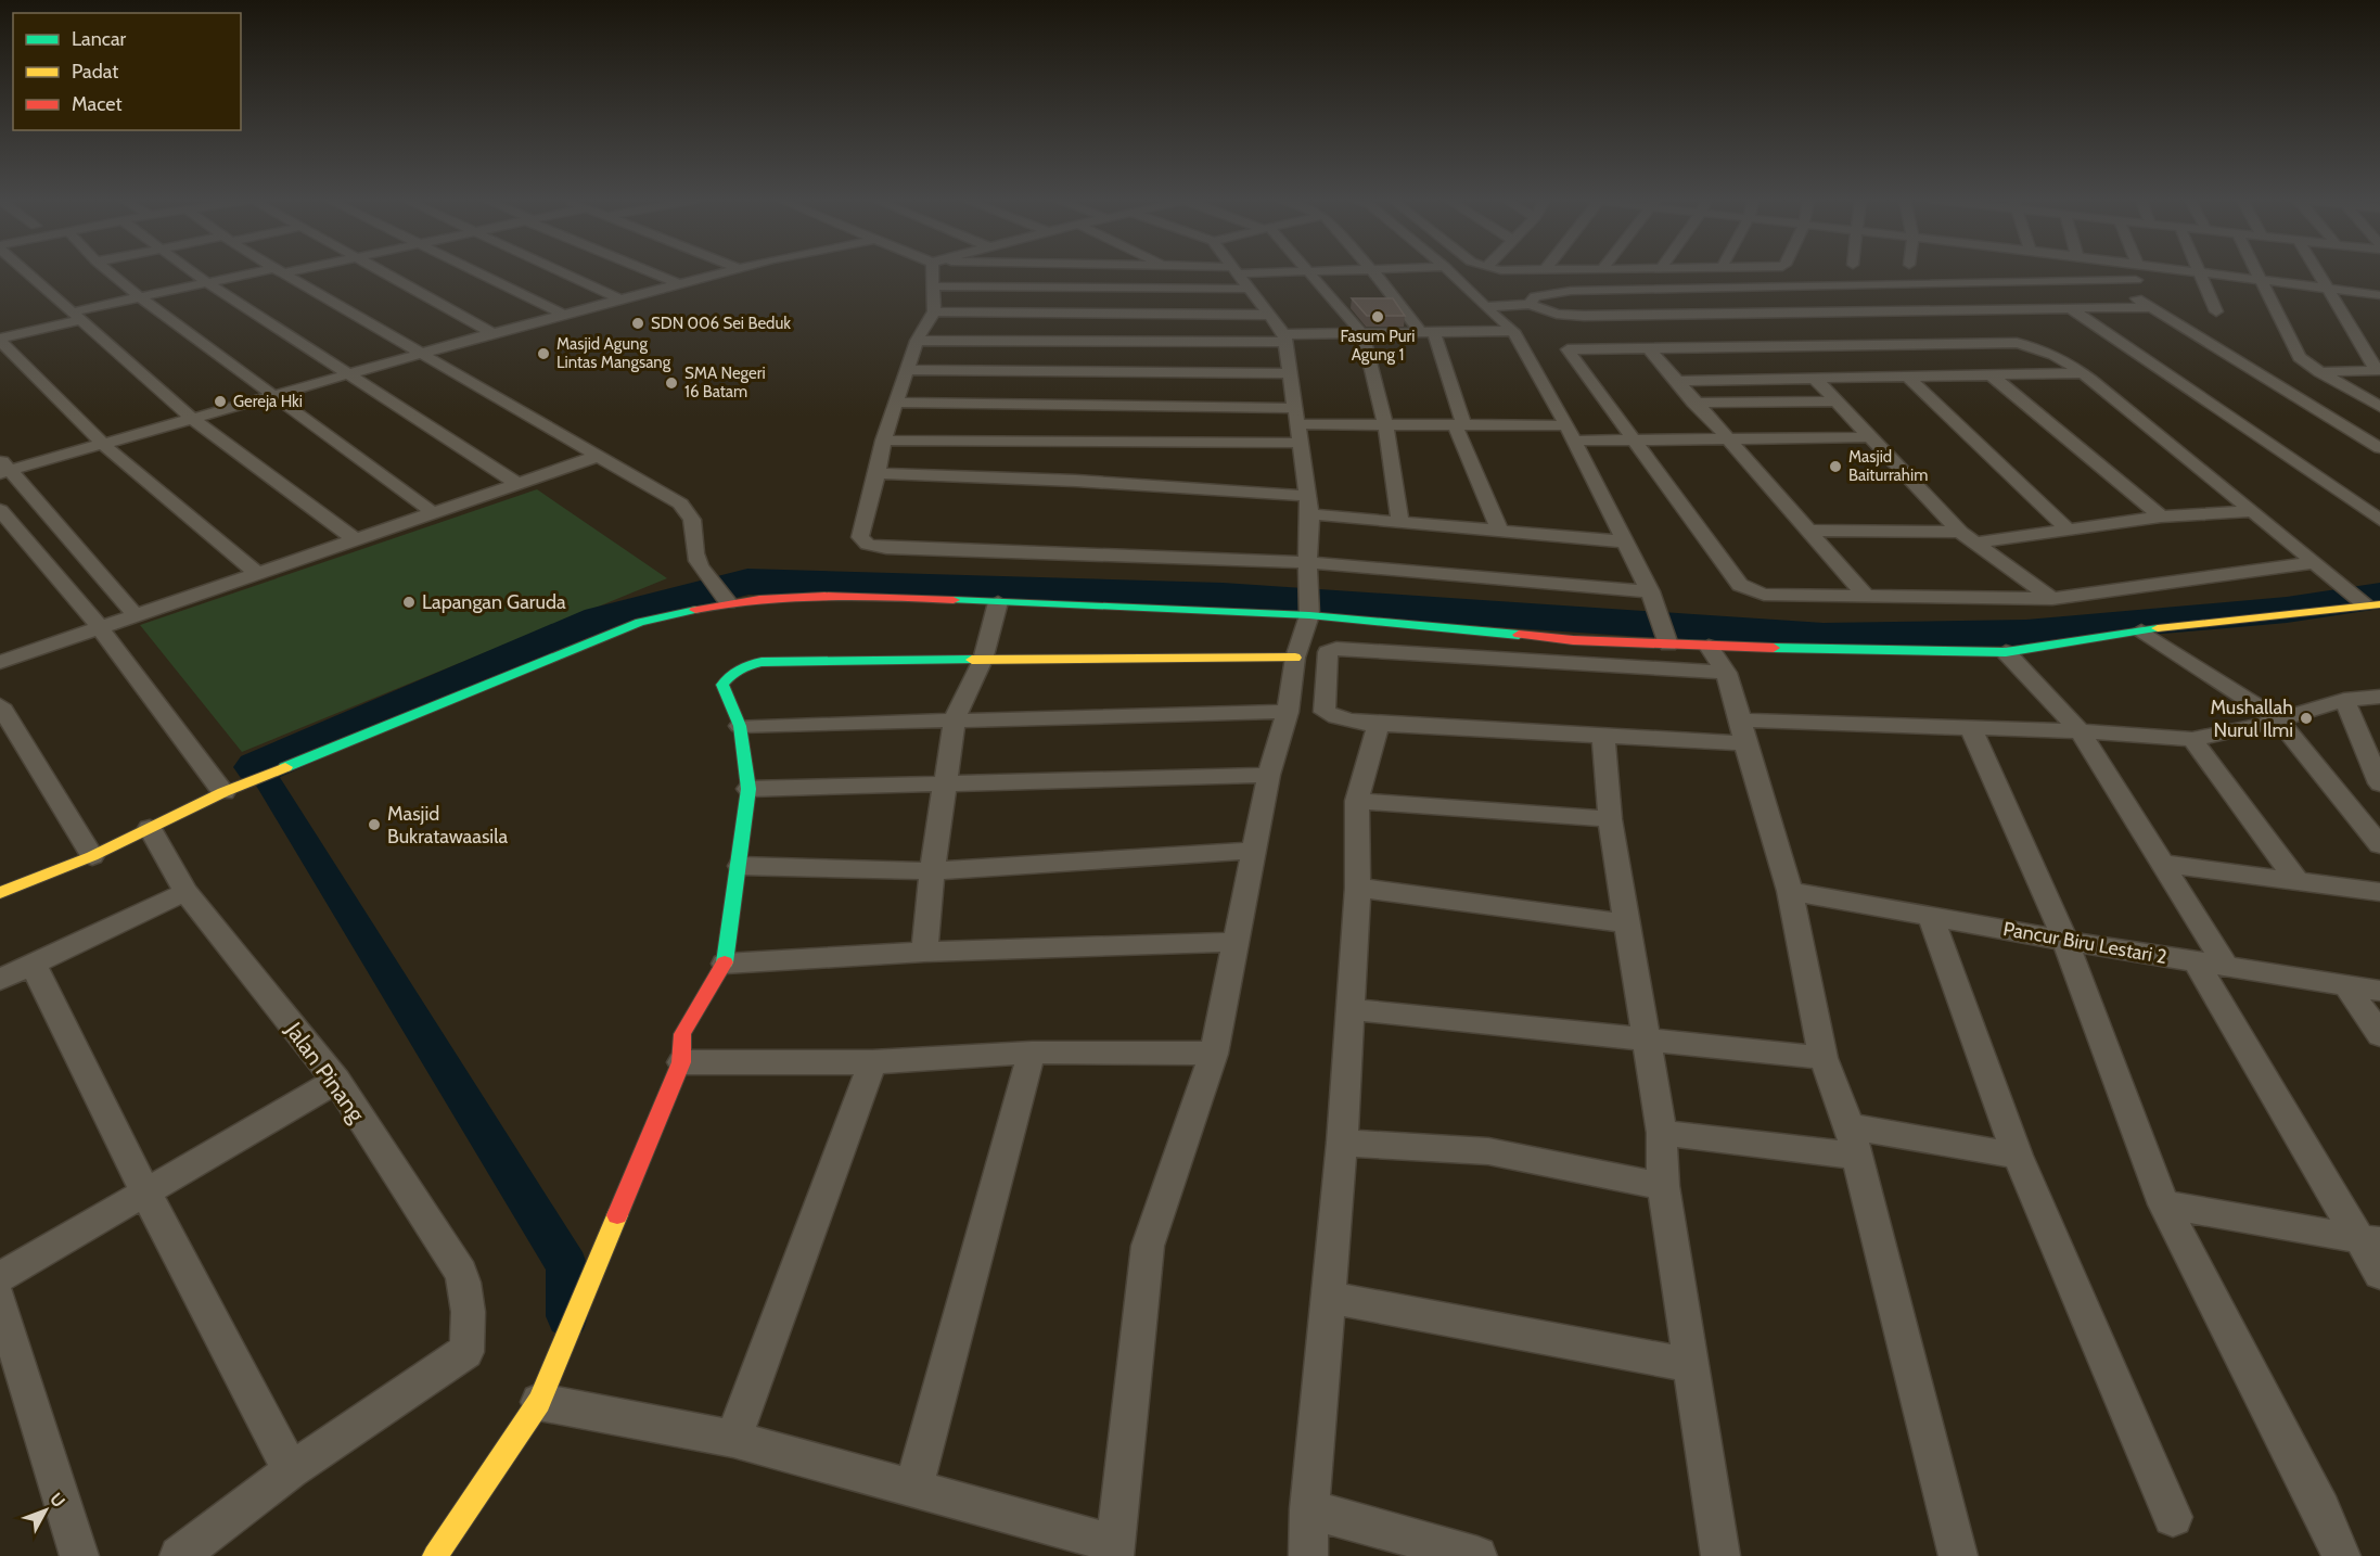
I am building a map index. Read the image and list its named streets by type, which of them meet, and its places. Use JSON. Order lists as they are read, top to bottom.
{
  "streets": {
    "street": ["Pancur Biru Lestari 2", "Jalan Pinang"]
  },
  "places": [
    "Fasum Puri Agung 1",
    "SDN 006 Sei Beduk",
    "Masjid Agung Lintas Mangsang",
    "SMA Negeri 16 Batam",
    "Gereja Hki",
    "Masjid Baiturrahim",
    "Lapangan Garuda",
    "Mushallah Nurul Ilmi",
    "Masjid Bukratawaasila"
  ],
  "legend": ["Lancar", "Padat", "Macet"],
  "north": "top right"
}
